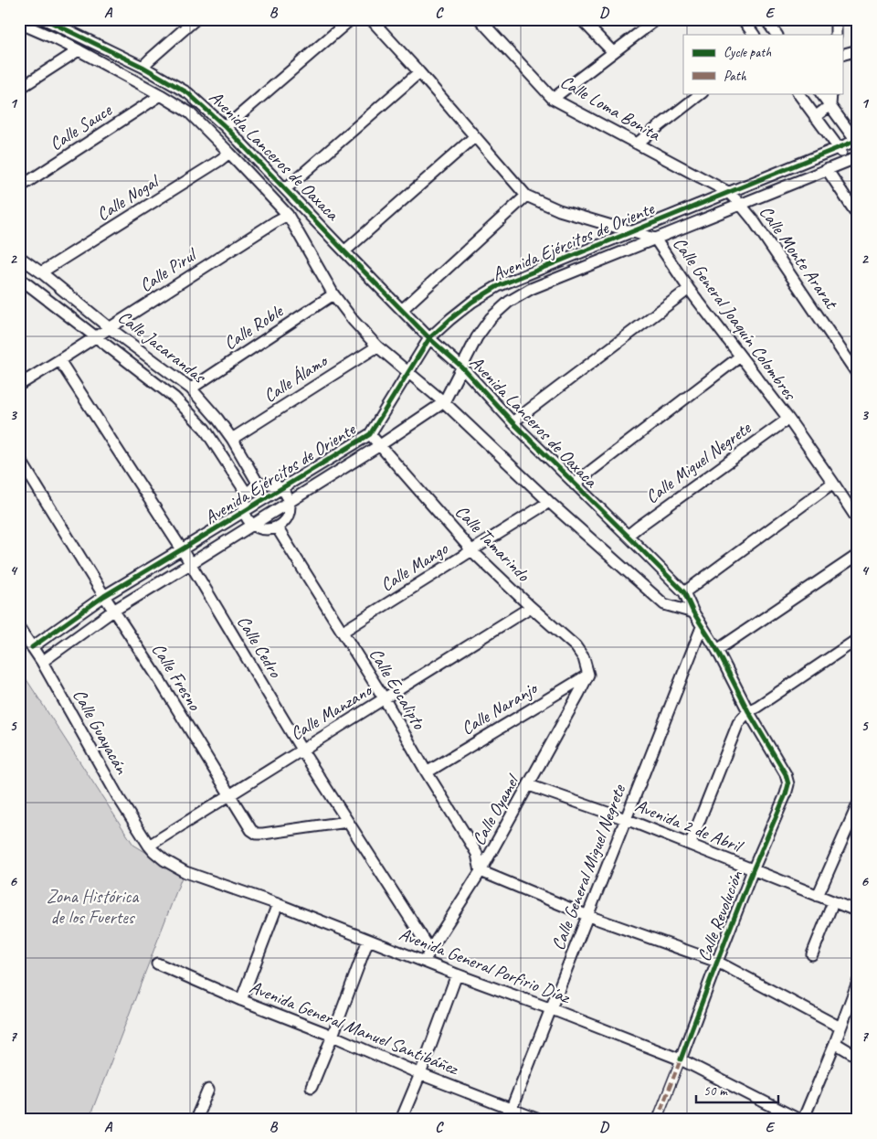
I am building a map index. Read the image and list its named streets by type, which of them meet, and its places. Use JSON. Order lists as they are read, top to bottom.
{
  "streets": {
    "street": [
      "Calle Loma Bonita",
      "Calle Sauce",
      "Avenida Lanceros de Oaxaca",
      "Calle Nogal",
      "Avenida Ejércitos de Oriente",
      "Calle Monte Ararat",
      "Calle Pirul",
      "Calle General Joaquín Colombres",
      "Calle Roble",
      "Calle Jacarandas",
      "Calle Álamo",
      "Calle Miguel Negrete",
      "Calle Tamarindo",
      "Calle Mango",
      "Calle Cedro",
      "Calle Fresno",
      "Calle Eucalipto",
      "Calle Naranjo",
      "Calle Manzano",
      "Calle Guayacán",
      "Calle Oyamel",
      "Avenida 2 de Abril",
      "Calle General Miguel Negrete",
      "Calle Revolución",
      "Avenida General Porfirio Díaz",
      "Avenida General Manuel Santibáñez"
    ]
  },
  "crossings": [
    ["Calle Loma Bonita", "Avenida Ejércitos de Oriente"],
    ["Calle Loma Bonita", "Calle Monte Ararat"],
    ["Calle Sauce", "Avenida Lanceros de Oaxaca"],
    ["Avenida Lanceros de Oaxaca", "Calle Nogal"],
    ["Avenida Lanceros de Oaxaca", "Avenida Ejércitos de Oriente"],
    ["Avenida Lanceros de Oaxaca", "Calle Pirul"],
    ["Avenida Lanceros de Oaxaca", "Calle Roble"],
    ["Avenida Lanceros de Oaxaca", "Calle Álamo"],
    ["Avenida Lanceros de Oaxaca", "Calle Miguel Negrete"],
    ["Avenida Lanceros de Oaxaca", "Calle Mango"],
    ["Avenida Lanceros de Oaxaca", "Calle General Miguel Negrete"],
    ["Avenida Lanceros de Oaxaca", "Calle Revolución"],
    ["Calle Nogal", "Calle Jacarandas"],
    ["Avenida Ejércitos de Oriente", "Calle Monte Ararat"],
    ["Avenida Ejércitos de Oriente", "Calle General Joaquín Colombres"],
    ["Avenida Ejércitos de Oriente", "Calle Tamarindo"],
    ["Avenida Ejércitos de Oriente", "Calle Cedro"],
    ["Avenida Ejércitos de Oriente", "Calle Fresno"],
    ["Avenida Ejércitos de Oriente", "Calle Guayacán"],
    ["Calle Pirul", "Calle Jacarandas"],
    ["Calle Pirul", "Calle Cedro"],
    ["Calle General Joaquín Colombres", "Calle Miguel Negrete"],
    ["Calle Roble", "Calle Jacarandas"],
    ["Calle Jacarandas", "Calle Álamo"],
    ["Calle Tamarindo", "Calle Mango"],
    ["Calle Tamarindo", "Calle Naranjo"],
    ["Calle Tamarindo", "Calle Manzano"],
    ["Calle Tamarindo", "Calle Oyamel"],
    ["Calle Mango", "Calle Eucalipto"],
    ["Calle Cedro", "Calle Fresno"],
    ["Calle Cedro", "Calle Manzano"],
    ["Calle Cedro", "Calle Oyamel"],
    ["Calle Fresno", "Calle Manzano"],
    ["Calle Eucalipto", "Calle Naranjo"],
    ["Calle Eucalipto", "Calle Manzano"],
    ["Calle Eucalipto", "Calle Oyamel"],
    ["Calle Naranjo", "Calle Oyamel"],
    ["Calle Manzano", "Calle Guayacán"],
    ["Calle Manzano", "Avenida General Porfirio Díaz"],
    ["Calle Guayacán", "Avenida General Porfirio Díaz"],
    ["Calle Oyamel", "Avenida 2 de Abril"],
    ["Calle Oyamel", "Avenida General Porfirio Díaz"],
    ["Avenida 2 de Abril", "Calle General Miguel Negrete"],
    ["Avenida 2 de Abril", "Calle Revolución"],
    ["Calle General Miguel Negrete", "Avenida General Porfirio Díaz"],
    ["Calle General Miguel Negrete", "Avenida General Manuel Santibáñez"],
    ["Calle Revolución", "Avenida General Porfirio Díaz"]
  ],
  "parks": ["Zona Histórica de los Fuertes"],
  "legend": ["Cycle path", "Path"],
  "scale_bar": "50 m",
  "grid": {
    "columns": [
      "A",
      "B",
      "C",
      "D",
      "E"
    ],
    "rows": [
      "1",
      "2",
      "3",
      "4",
      "5",
      "6",
      "7"
    ]
  }
}
